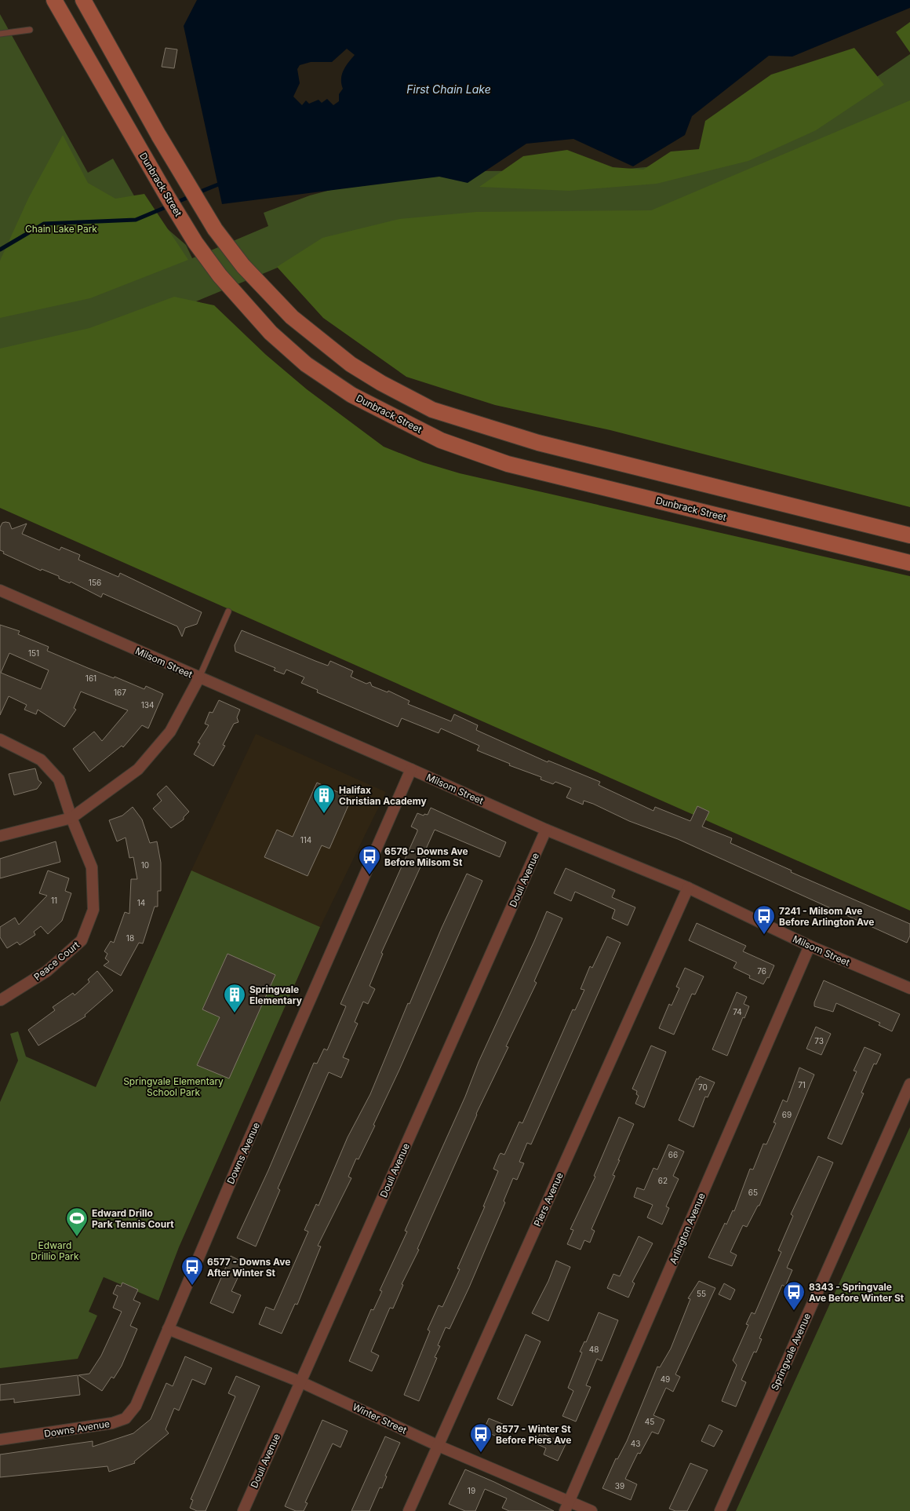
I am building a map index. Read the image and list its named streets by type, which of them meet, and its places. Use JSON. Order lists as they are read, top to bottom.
{
  "streets": {
    "main road": ["Dunbrack Street"],
    "street": [
      "Milsom Street",
      "Doull Avenue",
      "Peace Court",
      "Downs Avenue",
      "Piers Avenue",
      "Arlington Avenue",
      "Springvale Avenue",
      "Winter Street"
    ]
  },
  "crossings": [
    ["Milsom Street", "Doull Avenue"],
    ["Milsom Street", "Downs Avenue"],
    ["Milsom Street", "Piers Avenue"],
    ["Milsom Street", "Arlington Avenue"],
    ["Doull Avenue", "Winter Street"],
    ["Downs Avenue", "Winter Street"],
    ["Piers Avenue", "Winter Street"],
    ["Arlington Avenue", "Winter Street"]
  ],
  "water": ["First Chain Lake"],
  "parks": ["Chain Lake Park", "Springvale Elementary School Park", "Edward Drillio Park"],
  "places": {
    "building": ["Halifax Christian Academy", "Springvale Elementary"],
    "bus stop": [
      "6578 - Downs Ave Before Milsom St",
      "7241 - Milsom Ave Before Arlington Ave",
      "6577 - Downs Ave After Winter St",
      "8343 - Springvale Ave Before Winter St",
      "8577 - Winter St Before Piers Ave"
    ],
    "sports": ["Edward Drillo Park Tennis Court"]
  },
  "house_numbers": [
    "156",
    "151",
    "161",
    "167",
    "134",
    "114",
    "10",
    "11",
    "14",
    "18",
    "76",
    "74",
    "73",
    "71",
    "70",
    "69",
    "66",
    "62",
    "65",
    "55",
    "48",
    "49",
    "45",
    "43",
    "39",
    "19"
  ]
}
